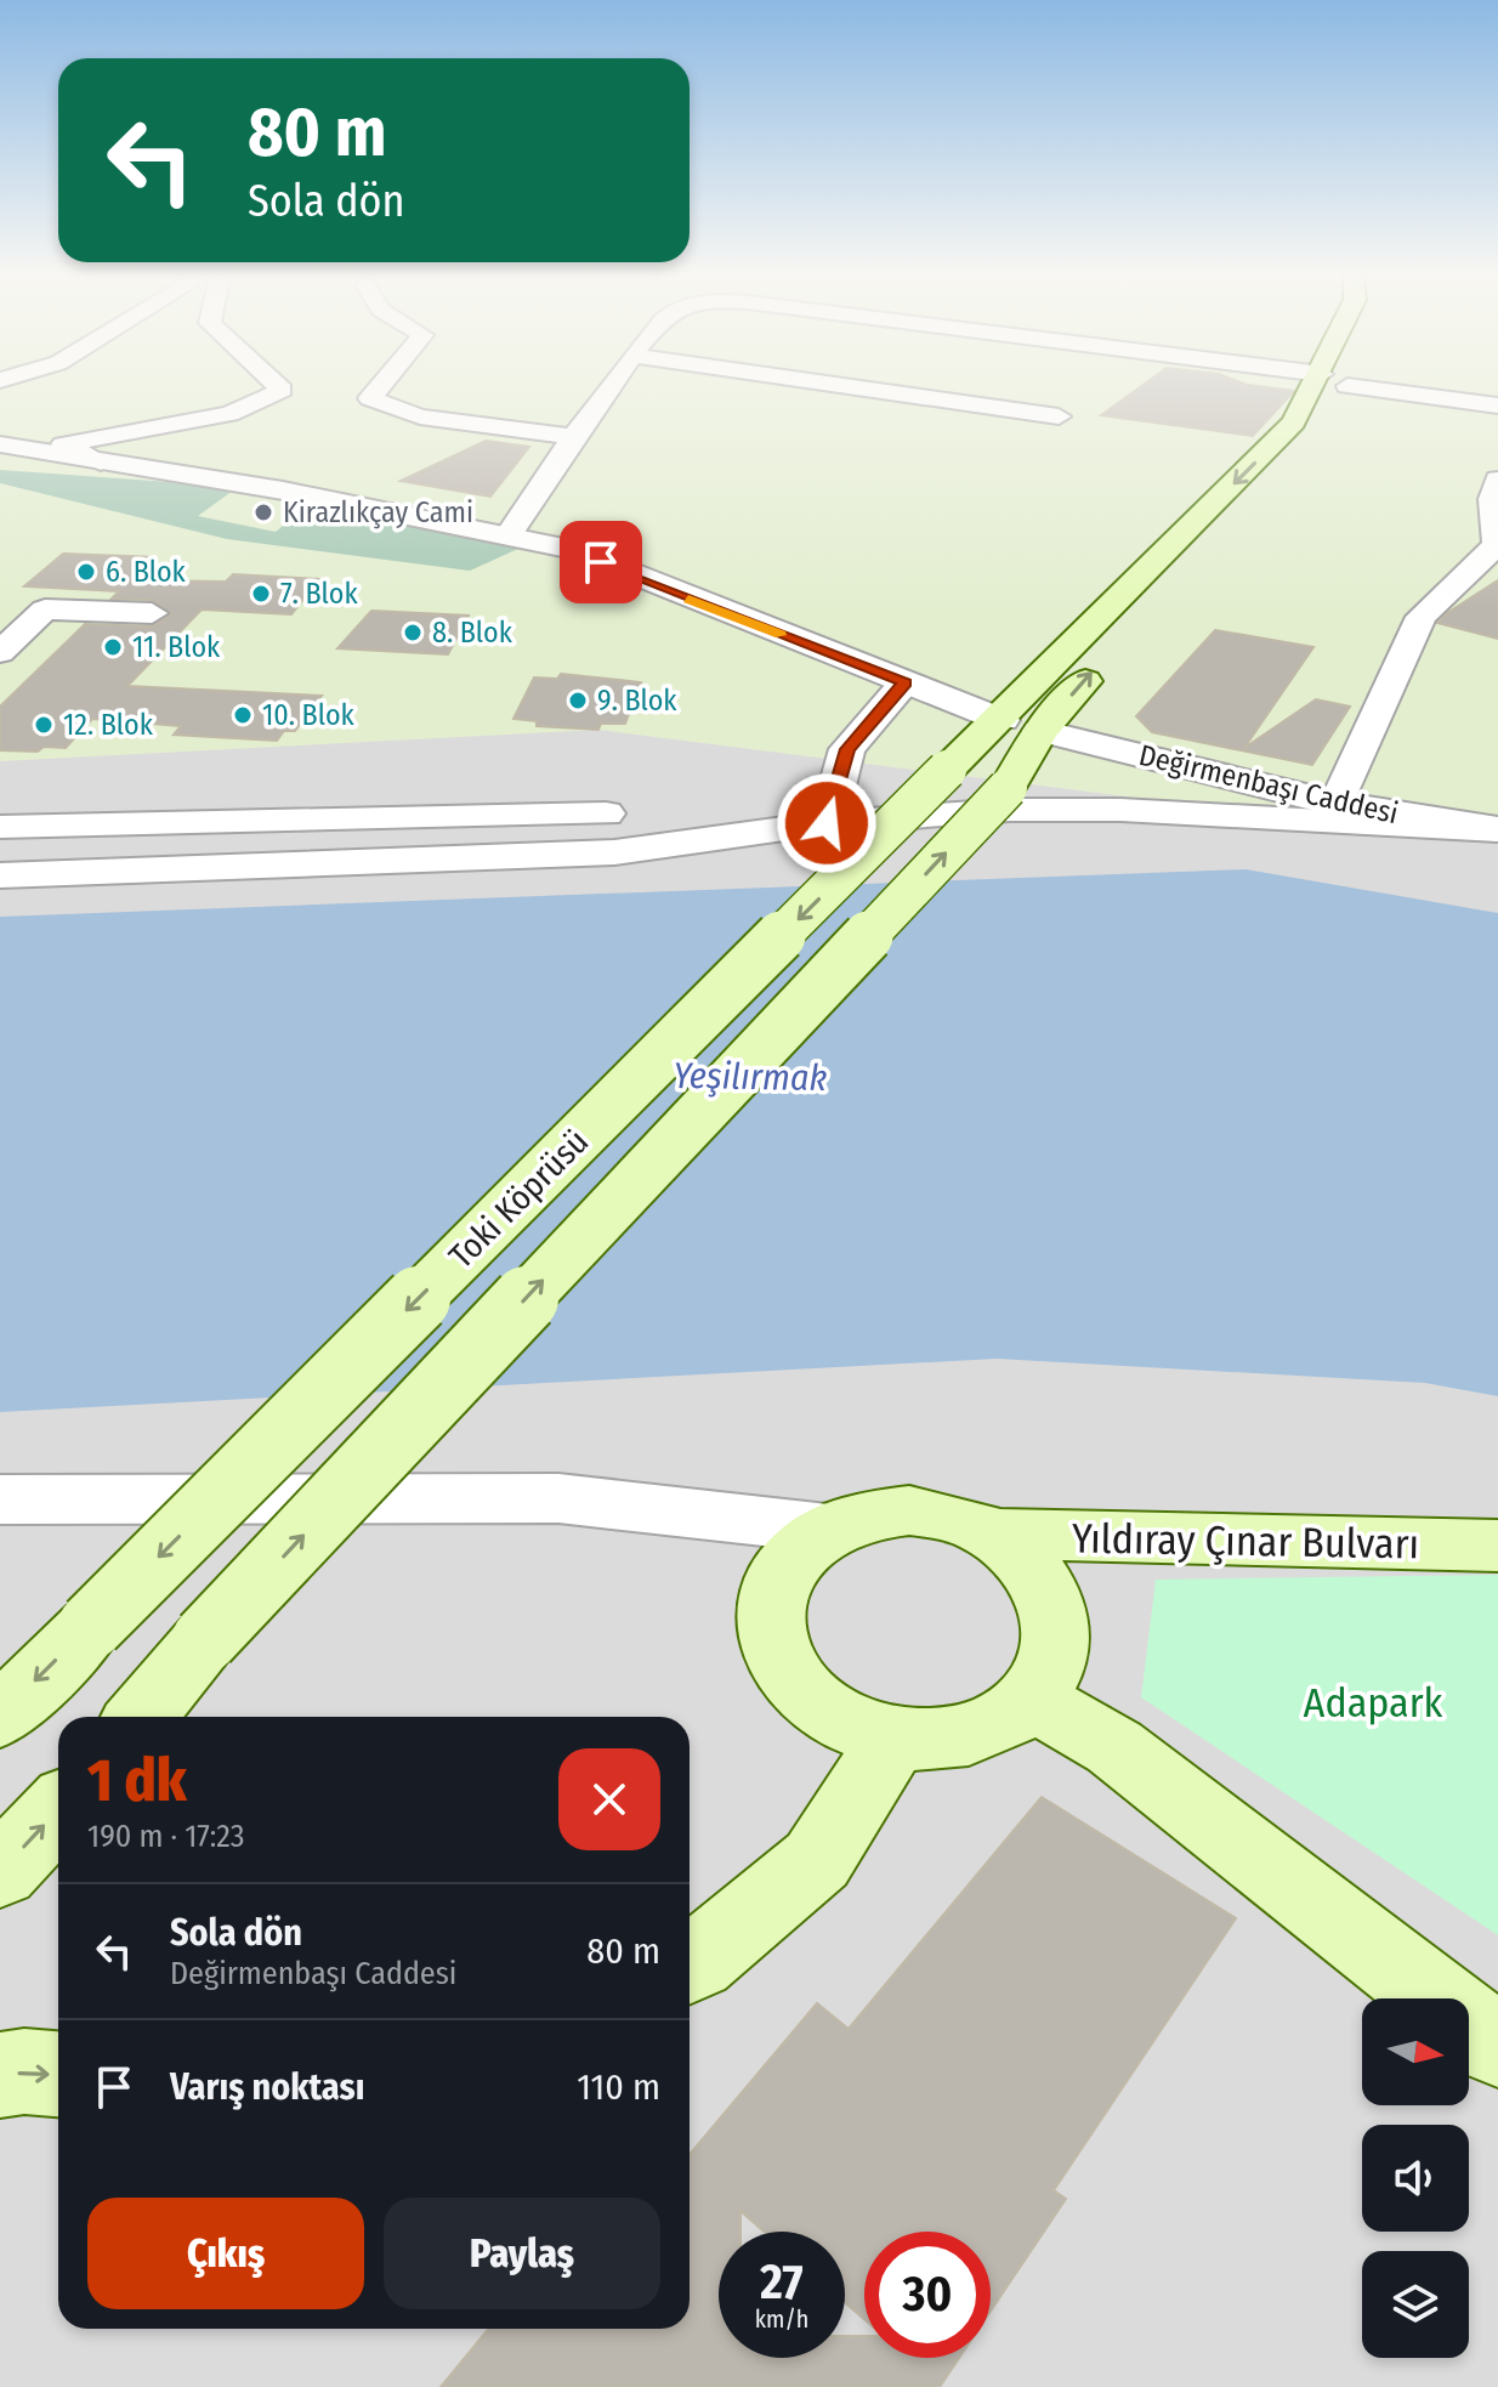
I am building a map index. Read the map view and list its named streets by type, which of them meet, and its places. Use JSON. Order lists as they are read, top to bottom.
{
  "streets": {
    "main road": ["Toki Köprüsü", "Yıldıray Çınar Bulvarı"],
    "street": ["Değirmenbaşı Caddesi"]
  },
  "water": ["Yeşilırmak"],
  "parks": ["Adapark"],
  "places": [
    "Kirazlıkçay Cami",
    "6. Blok",
    "7. Blok",
    "8. Blok",
    "11. Blok",
    "9. Blok",
    "10. Blok",
    "12. Blok"
  ],
  "north": "right",
  "page": {
    "turn": ["80 m", "Sola dön"],
    "heading": ["1 dk", "190 m · 17:23"],
    "list": [
      {
        "name": "Sola dön",
        "note": "Değirmenbaşı Caddesi",
        "value": "80 m"
      },
      {
        "name": "Varış noktası",
        "value": "110 m"
      }
    ],
    "buttons": ["Çıkış", "Paylaş"],
    "speed": "27 km/h",
    "limit": "30"
  }
}
